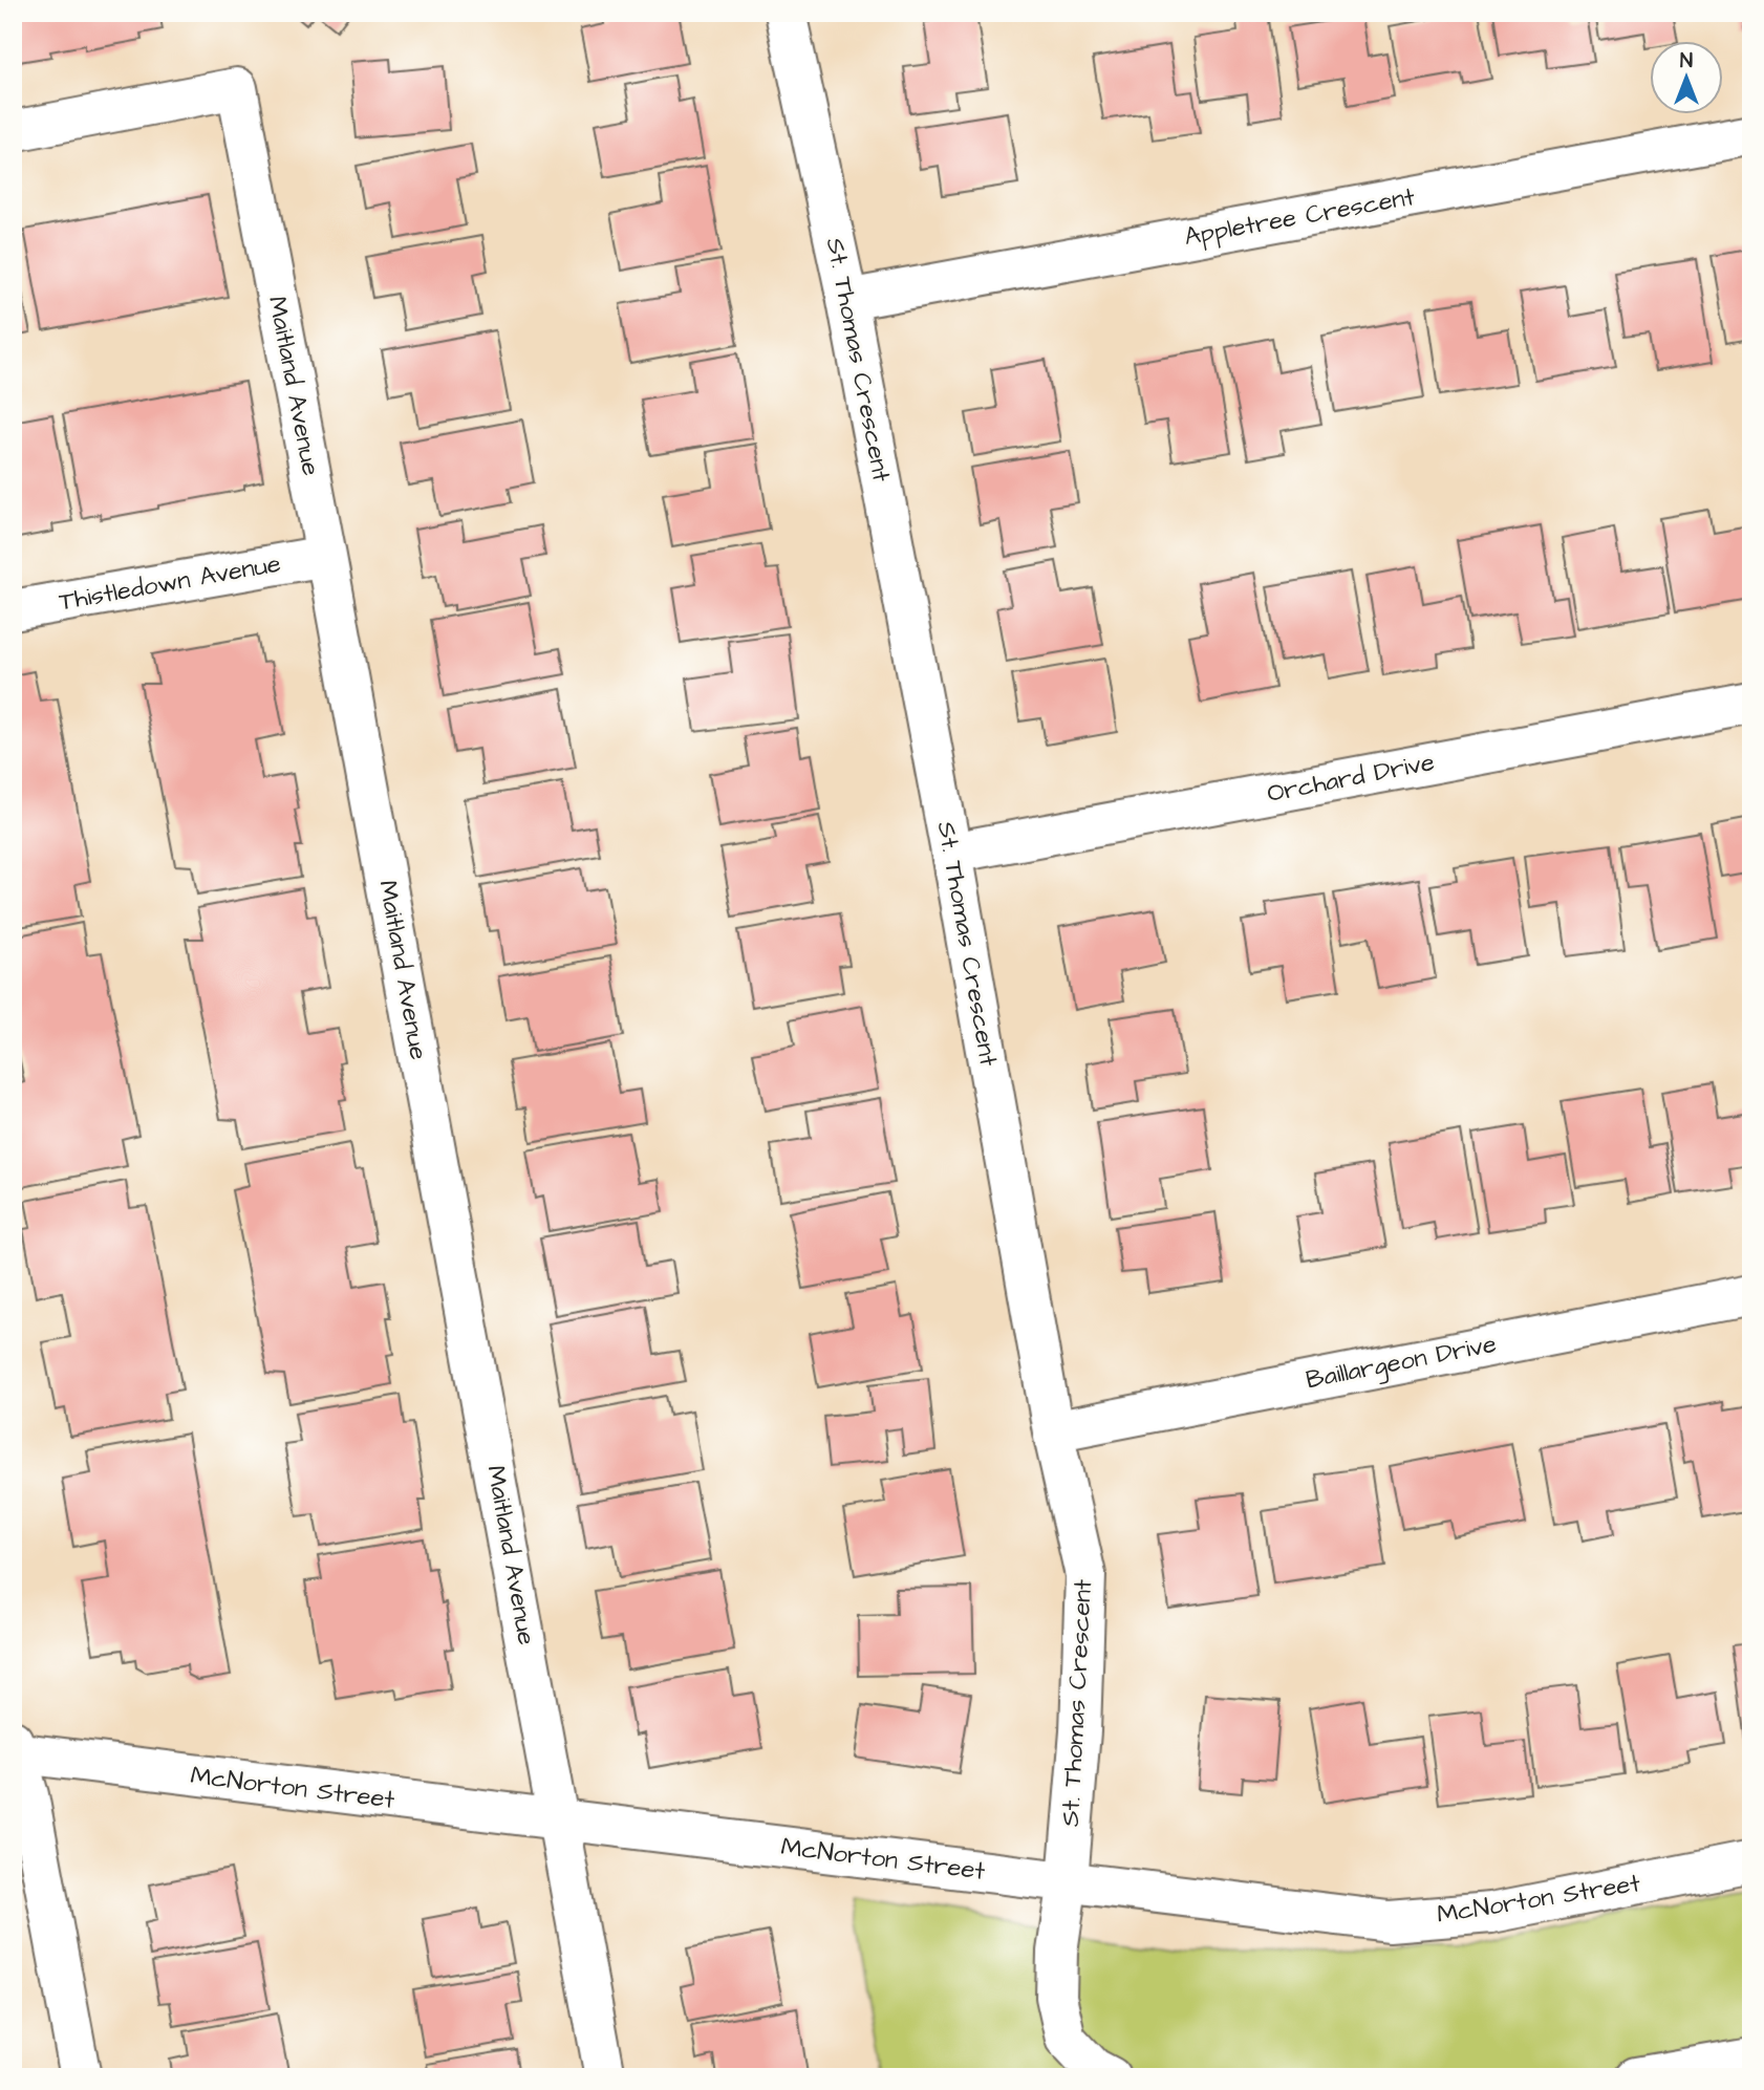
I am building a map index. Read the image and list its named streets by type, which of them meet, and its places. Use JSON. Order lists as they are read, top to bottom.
{
  "streets": {
    "street": [
      "Appletree Crescent",
      "St. Thomas Crescent",
      "Maitland Avenue",
      "Thistledown Avenue",
      "Orchard Drive",
      "Baillargeon Drive",
      "McNorton Street"
    ]
  },
  "crossings": [
    ["Appletree Crescent", "St. Thomas Crescent"],
    ["St. Thomas Crescent", "Orchard Drive"],
    ["St. Thomas Crescent", "Baillargeon Drive"],
    ["St. Thomas Crescent", "McNorton Street"],
    ["Maitland Avenue", "Thistledown Avenue"],
    ["Maitland Avenue", "McNorton Street"]
  ],
  "north": "top"
}
